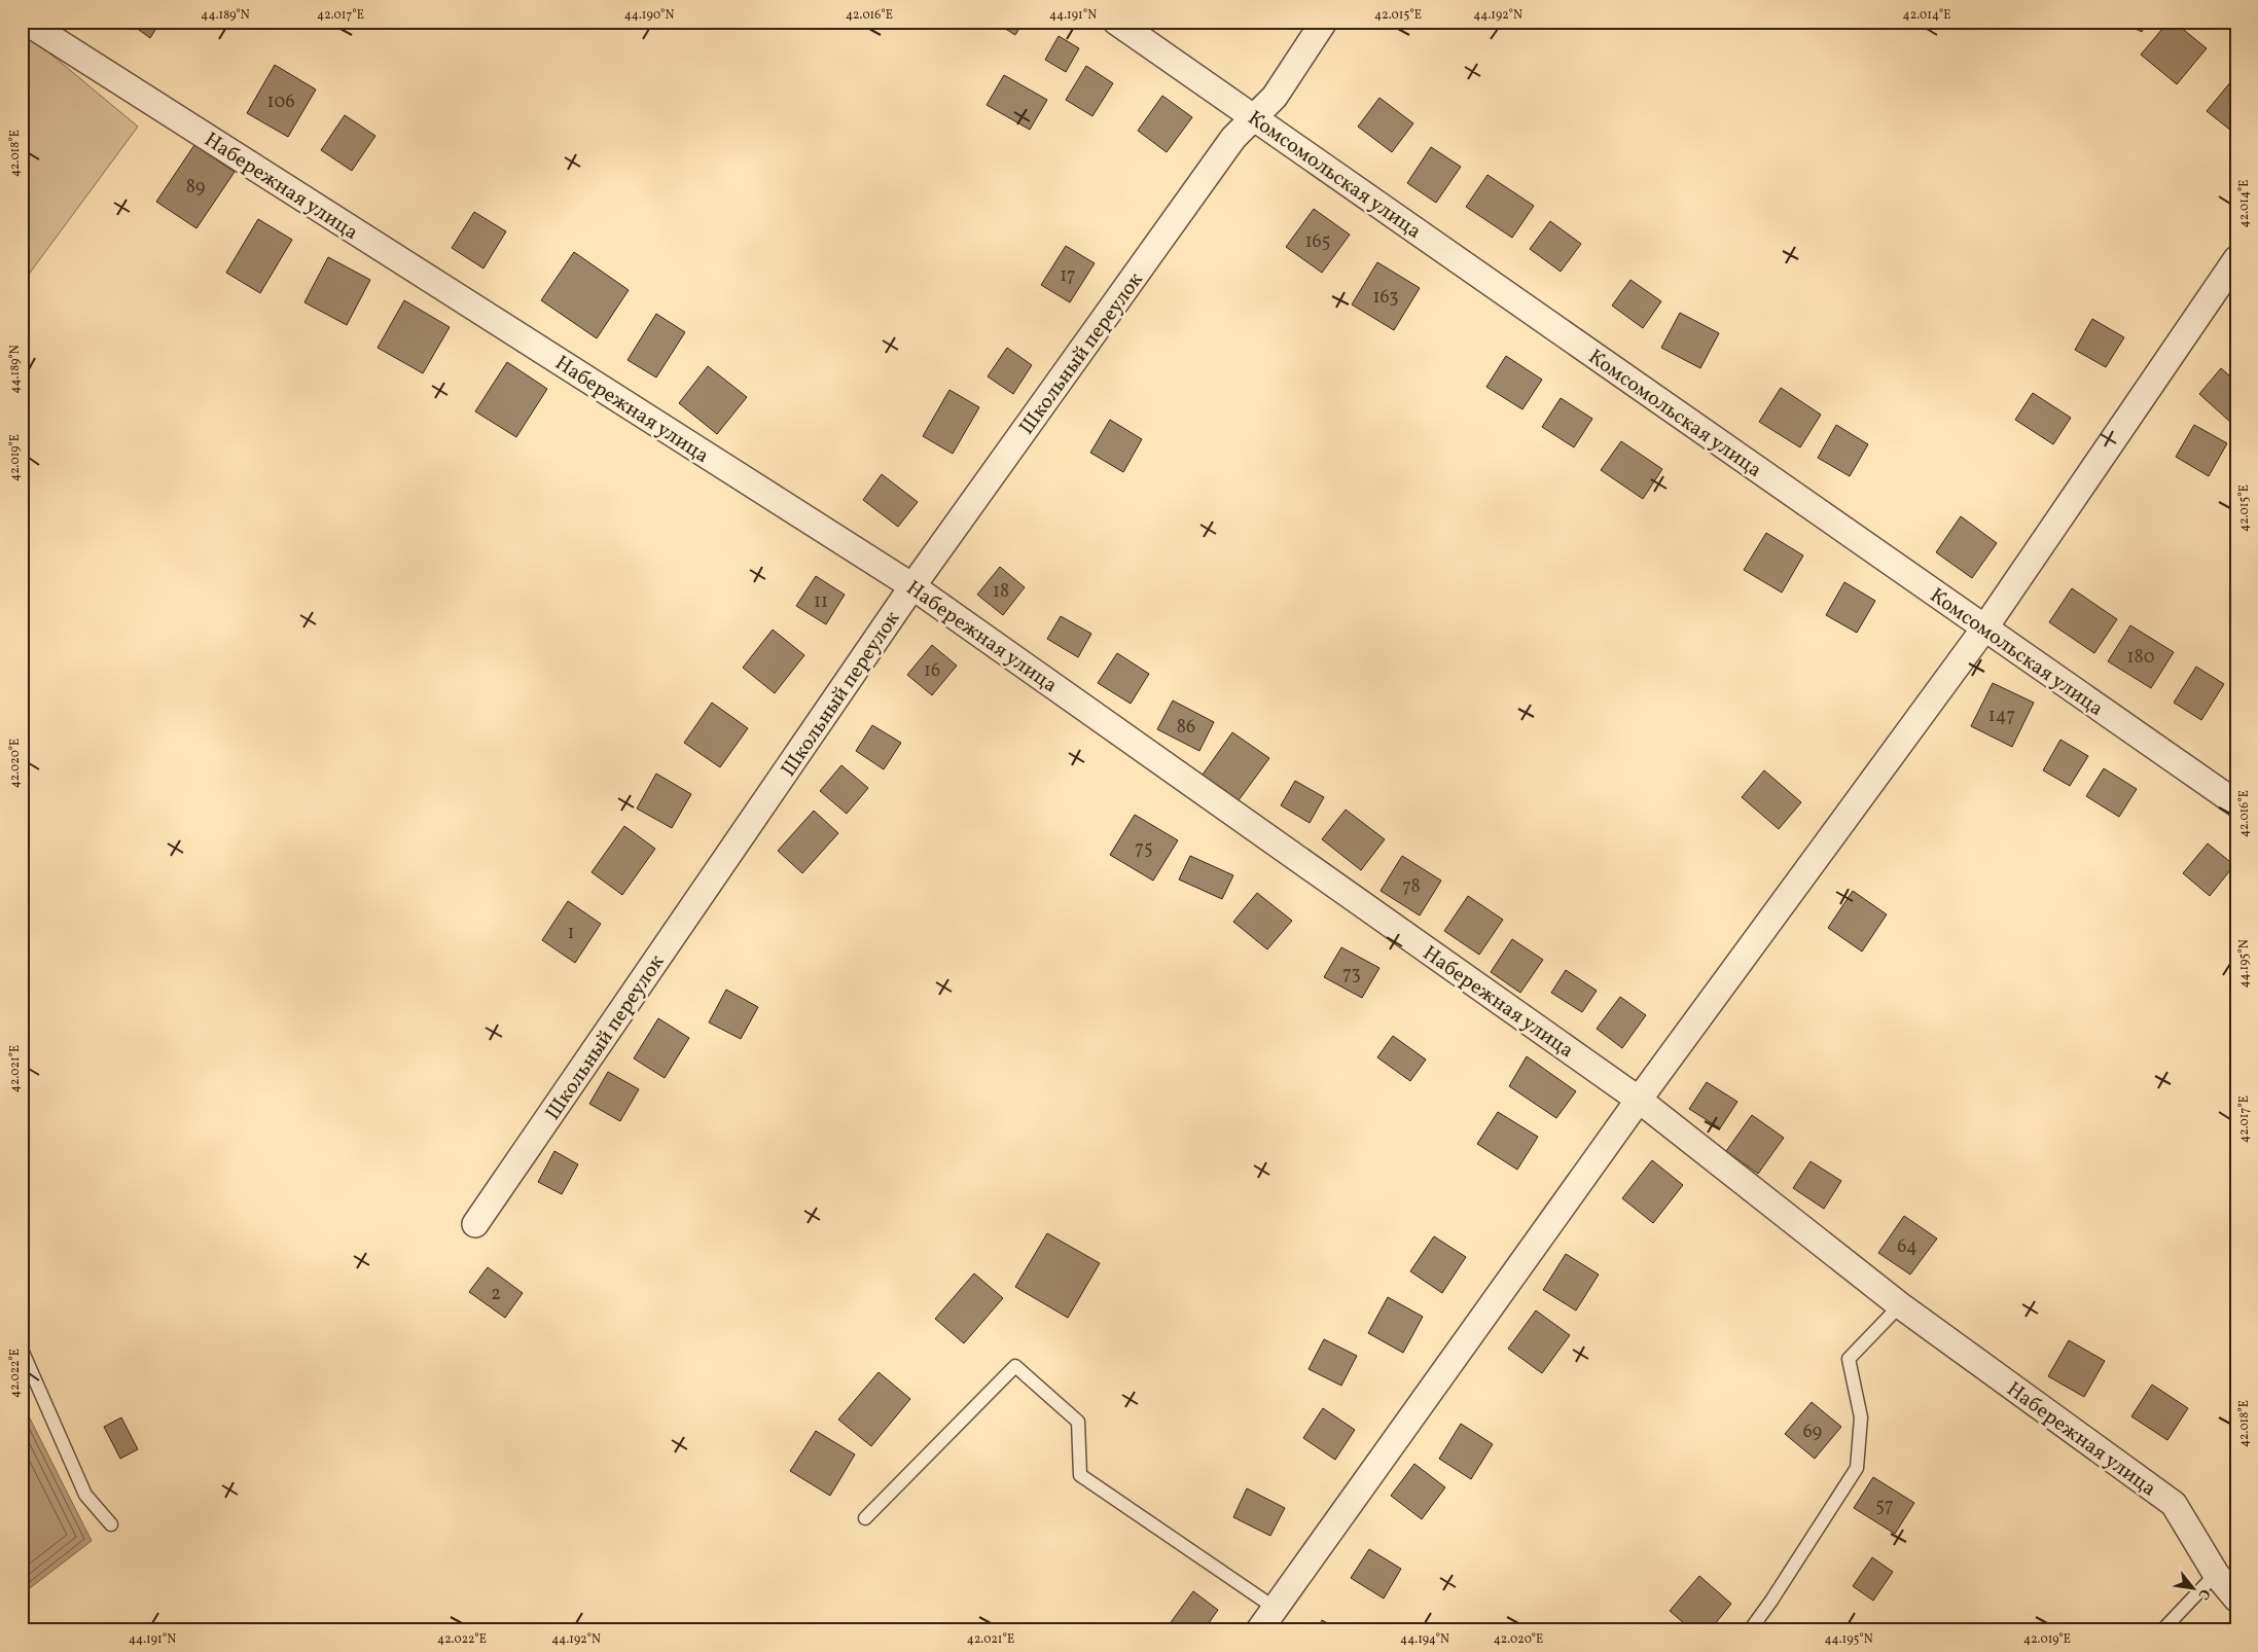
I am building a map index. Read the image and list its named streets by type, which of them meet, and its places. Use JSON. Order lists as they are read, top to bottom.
{
  "streets": {
    "street": ["Комсомольская улица", "Набережная улица", "Школьный переулок"]
  },
  "crossings": [
    ["Комсомольская улица", "Школьный переулок"],
    ["Набережная улица", "Школьный переулок"]
  ],
  "house_numbers": [
    "106",
    "89",
    "165",
    "17",
    "163",
    "18",
    "11",
    "180",
    "16",
    "147",
    "86",
    "75",
    "78",
    "1",
    "73",
    "64",
    "2",
    "69",
    "57"
  ],
  "north": "bottom right",
  "coordinates": [
    "44.189°N",
    "42.017°E",
    "44.190°N",
    "42.016°E",
    "44.191°N",
    "42.015°E",
    "44.192°N",
    "42.014°E",
    "42.018°E",
    "42.019°E",
    "42.020°E",
    "44.195°N",
    "42.021°E",
    "42.022°E",
    "44.194°N"
  ]
}
